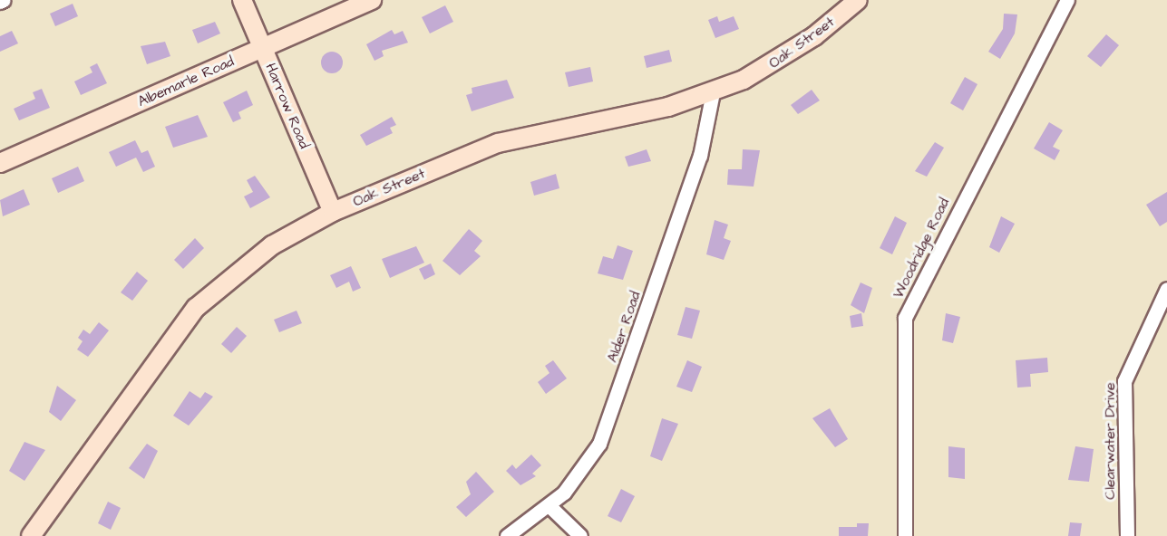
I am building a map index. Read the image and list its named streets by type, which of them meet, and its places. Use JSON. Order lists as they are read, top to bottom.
{
  "streets": {
    "street": [
      "Oak Street",
      "Albemarle Road",
      "Harrow Road",
      "Woodridge Road",
      "Alder Road",
      "Clearwater Drive"
    ]
  },
  "crossings": [
    ["Oak Street", "Harrow Road"],
    ["Oak Street", "Alder Road"],
    ["Albemarle Road", "Harrow Road"]
  ]
}
